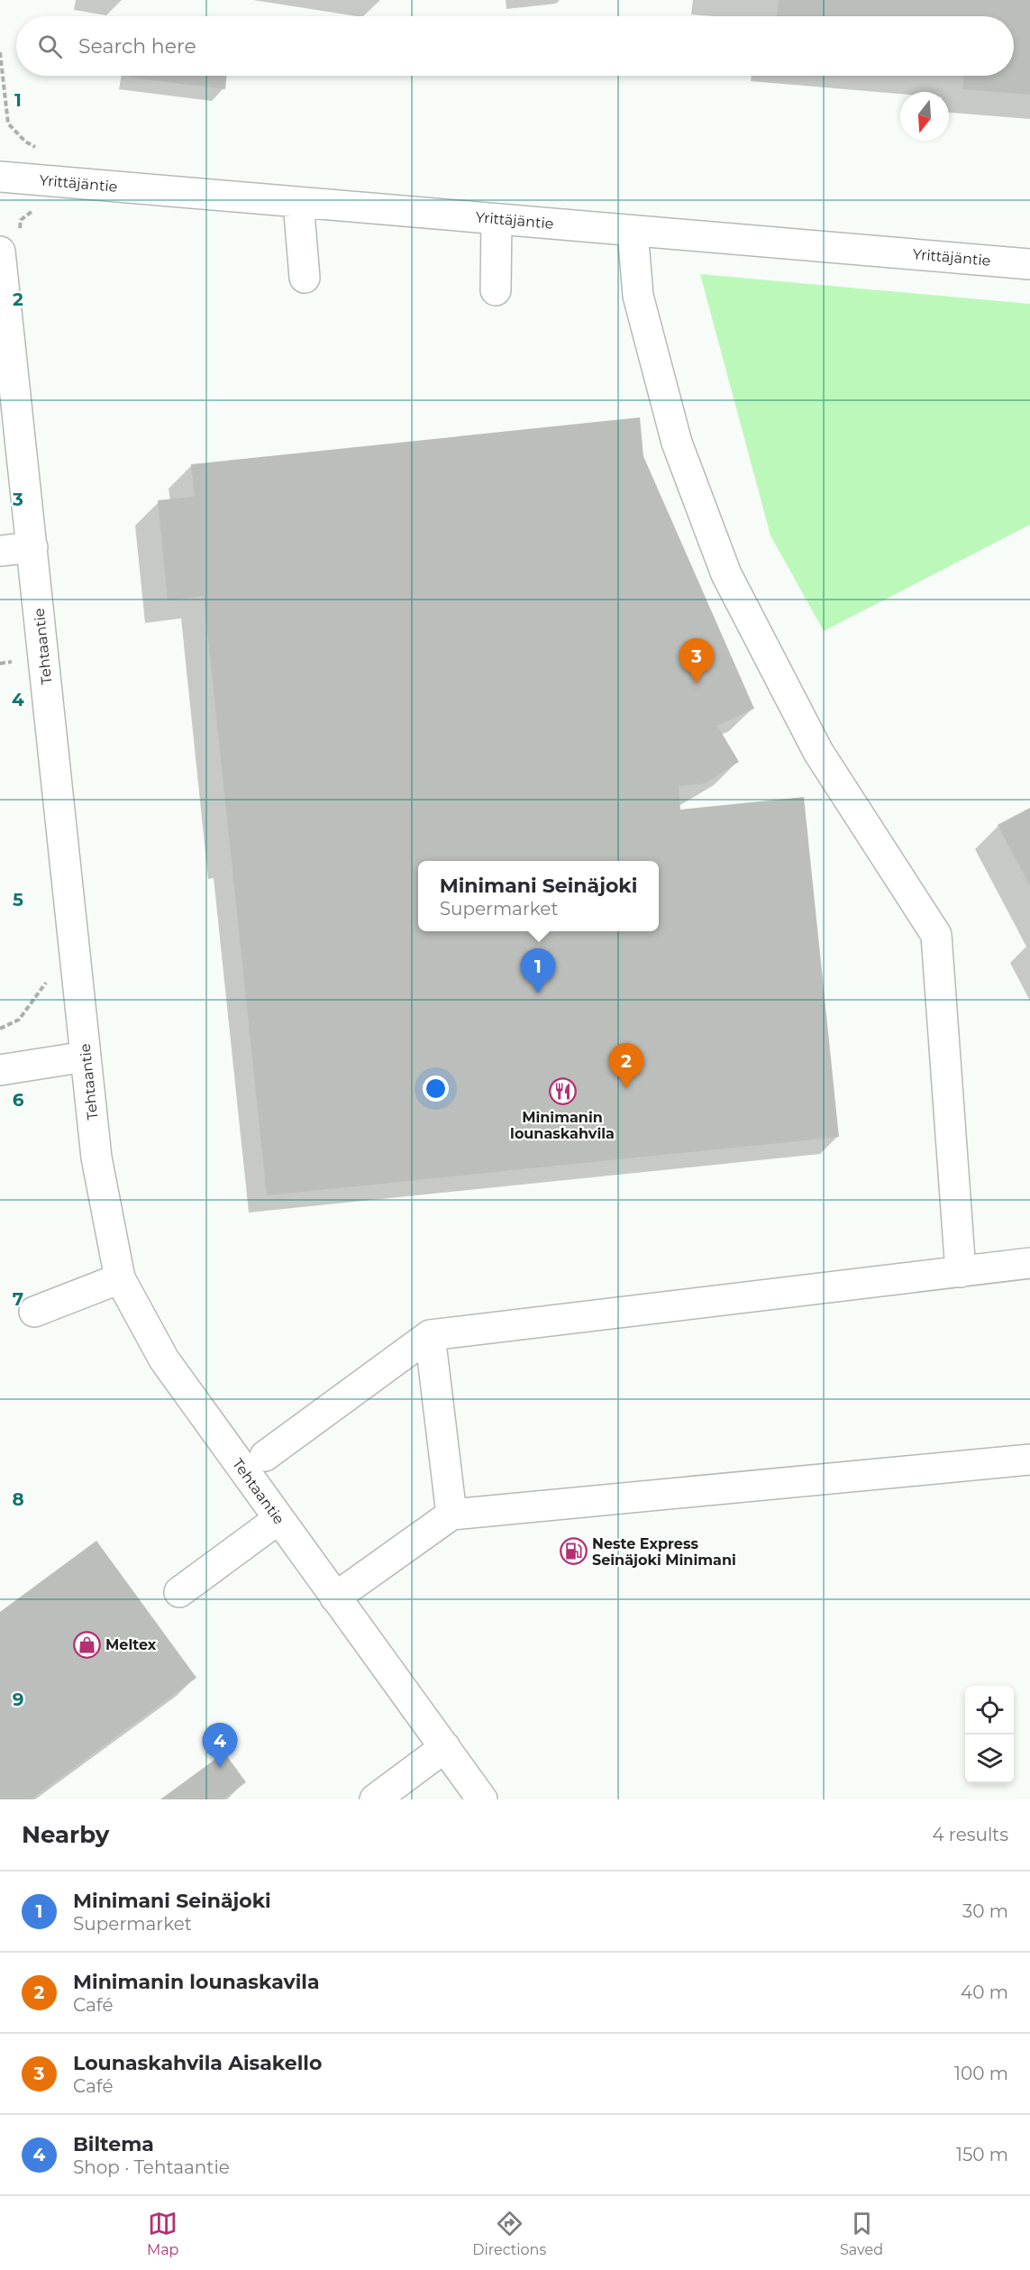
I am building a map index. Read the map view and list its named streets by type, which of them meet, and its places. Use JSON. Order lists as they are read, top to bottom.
{
  "streets": {
    "street": ["Yrittäjäntie", "Tehtaantie"]
  },
  "places": {
    "restaurant": ["Minimanin lounaskahvila"],
    "fuel station": ["Neste Express Seinäjoki Minimani"],
    "shop": ["Meltex"]
  },
  "north": "bottom",
  "page": {
    "search": "Search here",
    "pins": [
      "3",
      "1",
      "2",
      "4"
    ],
    "popup": ["Minimani Seinäjoki", "Supermarket"],
    "heading": ["Nearby", "4 results"],
    "list": [
      {
        "mark": "1",
        "name": "Minimani Seinäjoki",
        "note": "Supermarket",
        "value": "30 m"
      },
      {
        "mark": "2",
        "name": "Minimanin lounaskavila",
        "note": "Café",
        "value": "40 m"
      },
      {
        "mark": "3",
        "name": "Lounaskahvila Aisakello",
        "note": "Café",
        "value": "100 m"
      },
      {
        "mark": "4",
        "name": "Biltema",
        "note": "Shop · Tehtaantie",
        "value": "150 m"
      }
    ],
    "nav": ["Map", "Directions", "Saved"]
  },
  "grid": {
    "rows": [
      "1",
      "2",
      "3",
      "4",
      "5",
      "6",
      "7",
      "8",
      "9"
    ]
  }
}
